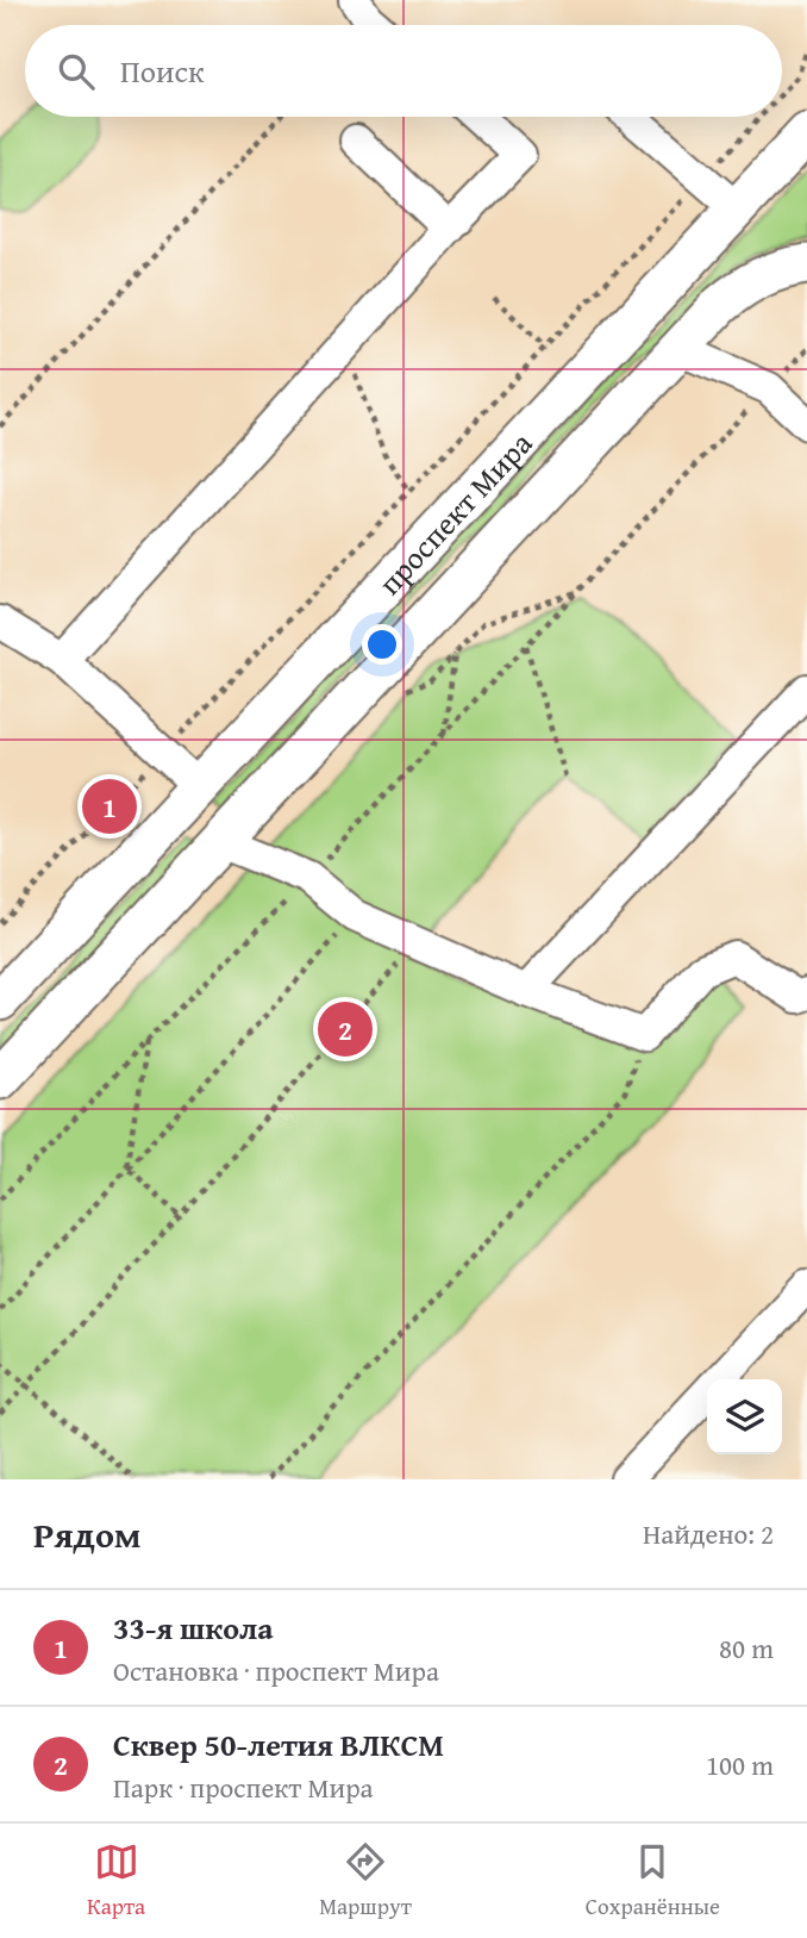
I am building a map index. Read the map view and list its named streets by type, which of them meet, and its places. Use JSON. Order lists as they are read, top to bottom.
{
  "streets": {
    "main road": ["проспект Мира"]
  },
  "page": {
    "search": "Поиск",
    "pins": ["1", "2"],
    "heading": ["Рядом", "Найдено: 2"],
    "list": [
      {
        "mark": "1",
        "name": "33-я школа",
        "note": "Остановка · проспект Мира",
        "value": "80 m"
      },
      {
        "mark": "2",
        "name": "Сквер 50-летия ВЛКСМ",
        "note": "Парк · проспект Мира",
        "value": "100 m"
      }
    ],
    "nav": ["Карта", "Маршрут", "Сохранённые"]
  }
}
